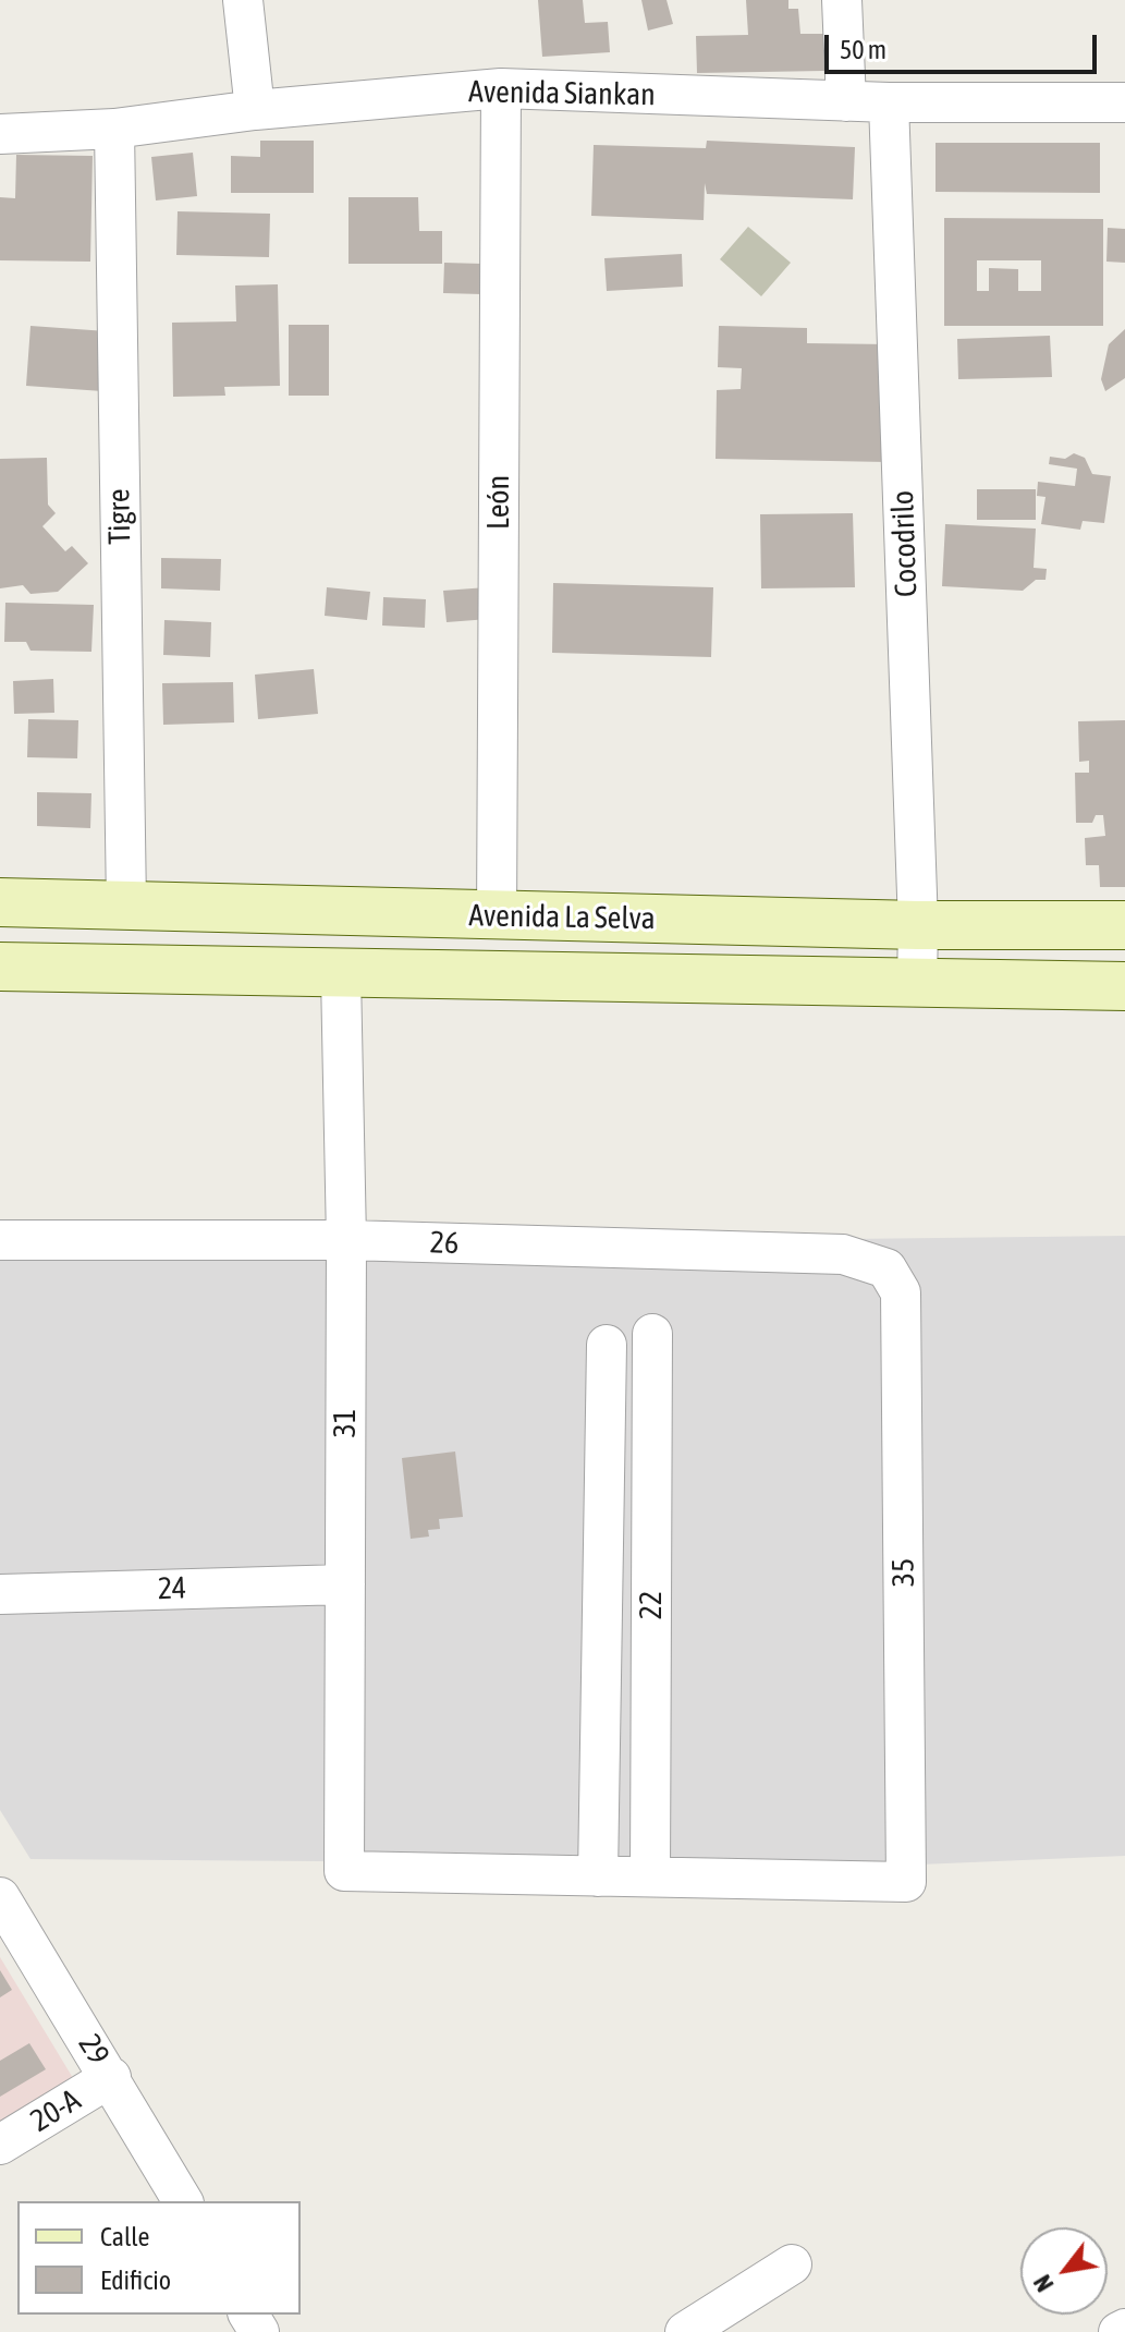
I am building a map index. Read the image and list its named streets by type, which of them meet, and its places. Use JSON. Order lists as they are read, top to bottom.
{
  "streets": {
    "street": [
      "Avenida Siankan",
      "León",
      "Tigre",
      "Cocodrilo",
      "Avenida La Selva",
      "26",
      "31",
      "35",
      "24",
      "22",
      "29",
      "20-A"
    ]
  },
  "crossings": [
    ["Avenida Siankan", "León"],
    ["Avenida Siankan", "Tigre"],
    ["Avenida Siankan", "Cocodrilo"],
    ["León", "Avenida La Selva"],
    ["Tigre", "Avenida La Selva"],
    ["Cocodrilo", "Avenida La Selva"],
    ["Avenida La Selva", "31"],
    ["26", "31"],
    ["26", "35"],
    ["31", "24"],
    ["35", "22"],
    ["29", "20-A"]
  ],
  "legend": ["Calle", "Edificio"],
  "scale_bar": "50 m",
  "north": "bottom left"
}
